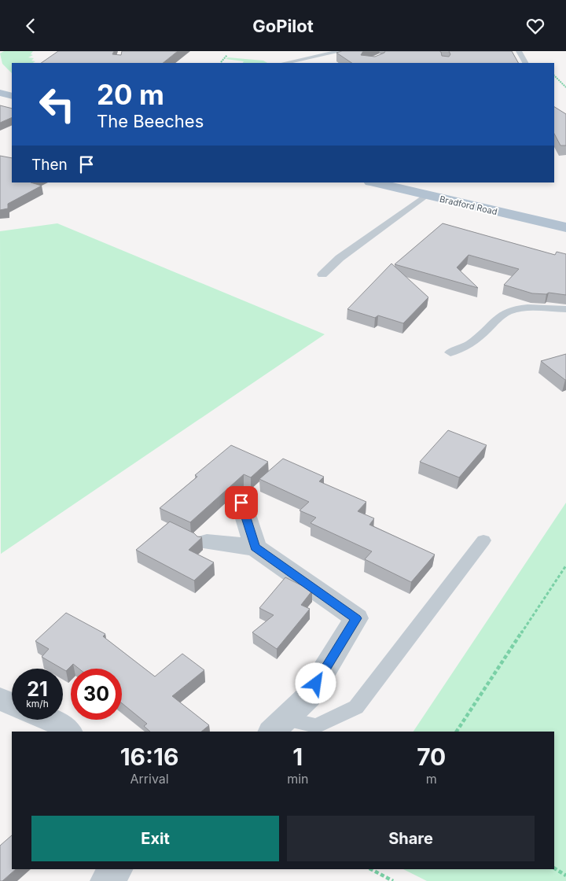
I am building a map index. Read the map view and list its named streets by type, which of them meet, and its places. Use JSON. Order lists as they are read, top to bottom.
{
  "streets": {
    "main road": ["Bradford Road"]
  },
  "page": {
    "header": "GoPilot",
    "turn": ["20 m", "The Beeches"],
    "then": "Then",
    "speed": "21 km/h",
    "limit": "30",
    "eta": [
      "16:16",
      "Arrival",
      "1",
      "min",
      "70",
      "m"
    ],
    "buttons": ["Exit", "Share"]
  }
}
